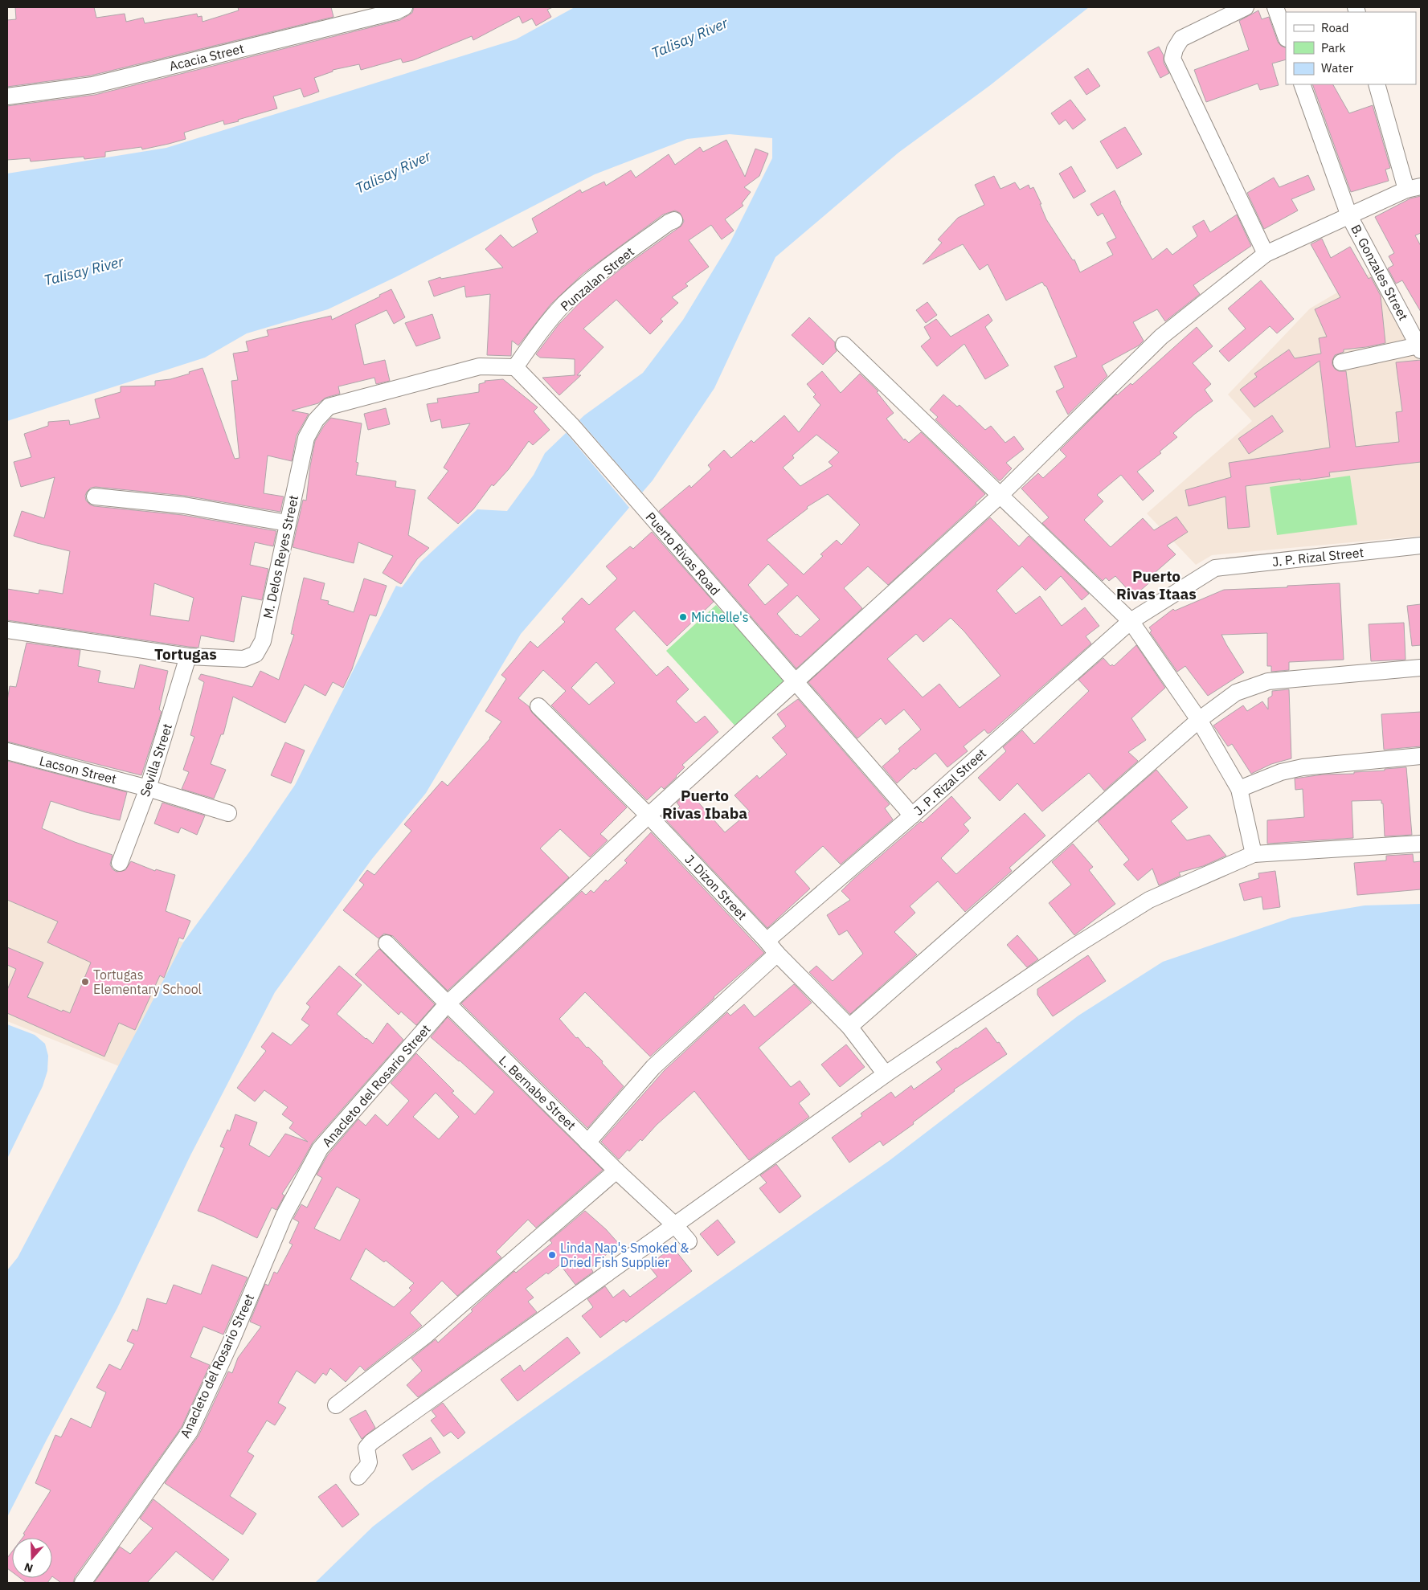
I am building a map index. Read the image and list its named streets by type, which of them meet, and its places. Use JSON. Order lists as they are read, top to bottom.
{
  "streets": {
    "street": [
      "Acacia Street",
      "B. Gonzales Street",
      "Punzalan Street",
      "Puerto Rivas Road",
      "M. Delos Reyes Street",
      "J. P. Rizal Street",
      "Sevilla Street",
      "Lacson Street",
      "J. Dizon Street",
      "Anacleto del Rosario Street",
      "L. Bernabe Street"
    ]
  },
  "crossings": [
    ["B. Gonzales Street", "Anacleto del Rosario Street"],
    ["Punzalan Street", "Puerto Rivas Road"],
    ["Punzalan Street", "M. Delos Reyes Street"],
    ["Puerto Rivas Road", "M. Delos Reyes Street"],
    ["Puerto Rivas Road", "J. P. Rizal Street"],
    ["Puerto Rivas Road", "Anacleto del Rosario Street"],
    ["M. Delos Reyes Street", "Sevilla Street"],
    ["J. P. Rizal Street", "J. Dizon Street"],
    ["Sevilla Street", "Lacson Street"],
    ["J. Dizon Street", "Anacleto del Rosario Street"],
    ["Anacleto del Rosario Street", "L. Bernabe Street"]
  ],
  "districts": ["Puerto Rivas Itaas", "Tortugas", "Puerto Rivas Ibaba"],
  "water": ["Talisay River"],
  "places": ["Michelle's", "Tortugas Elementary School", "Linda Nap's Smoked & Dried Fish Supplier"],
  "legend": ["Road", "Park", "Water"],
  "north": "bottom"
}
